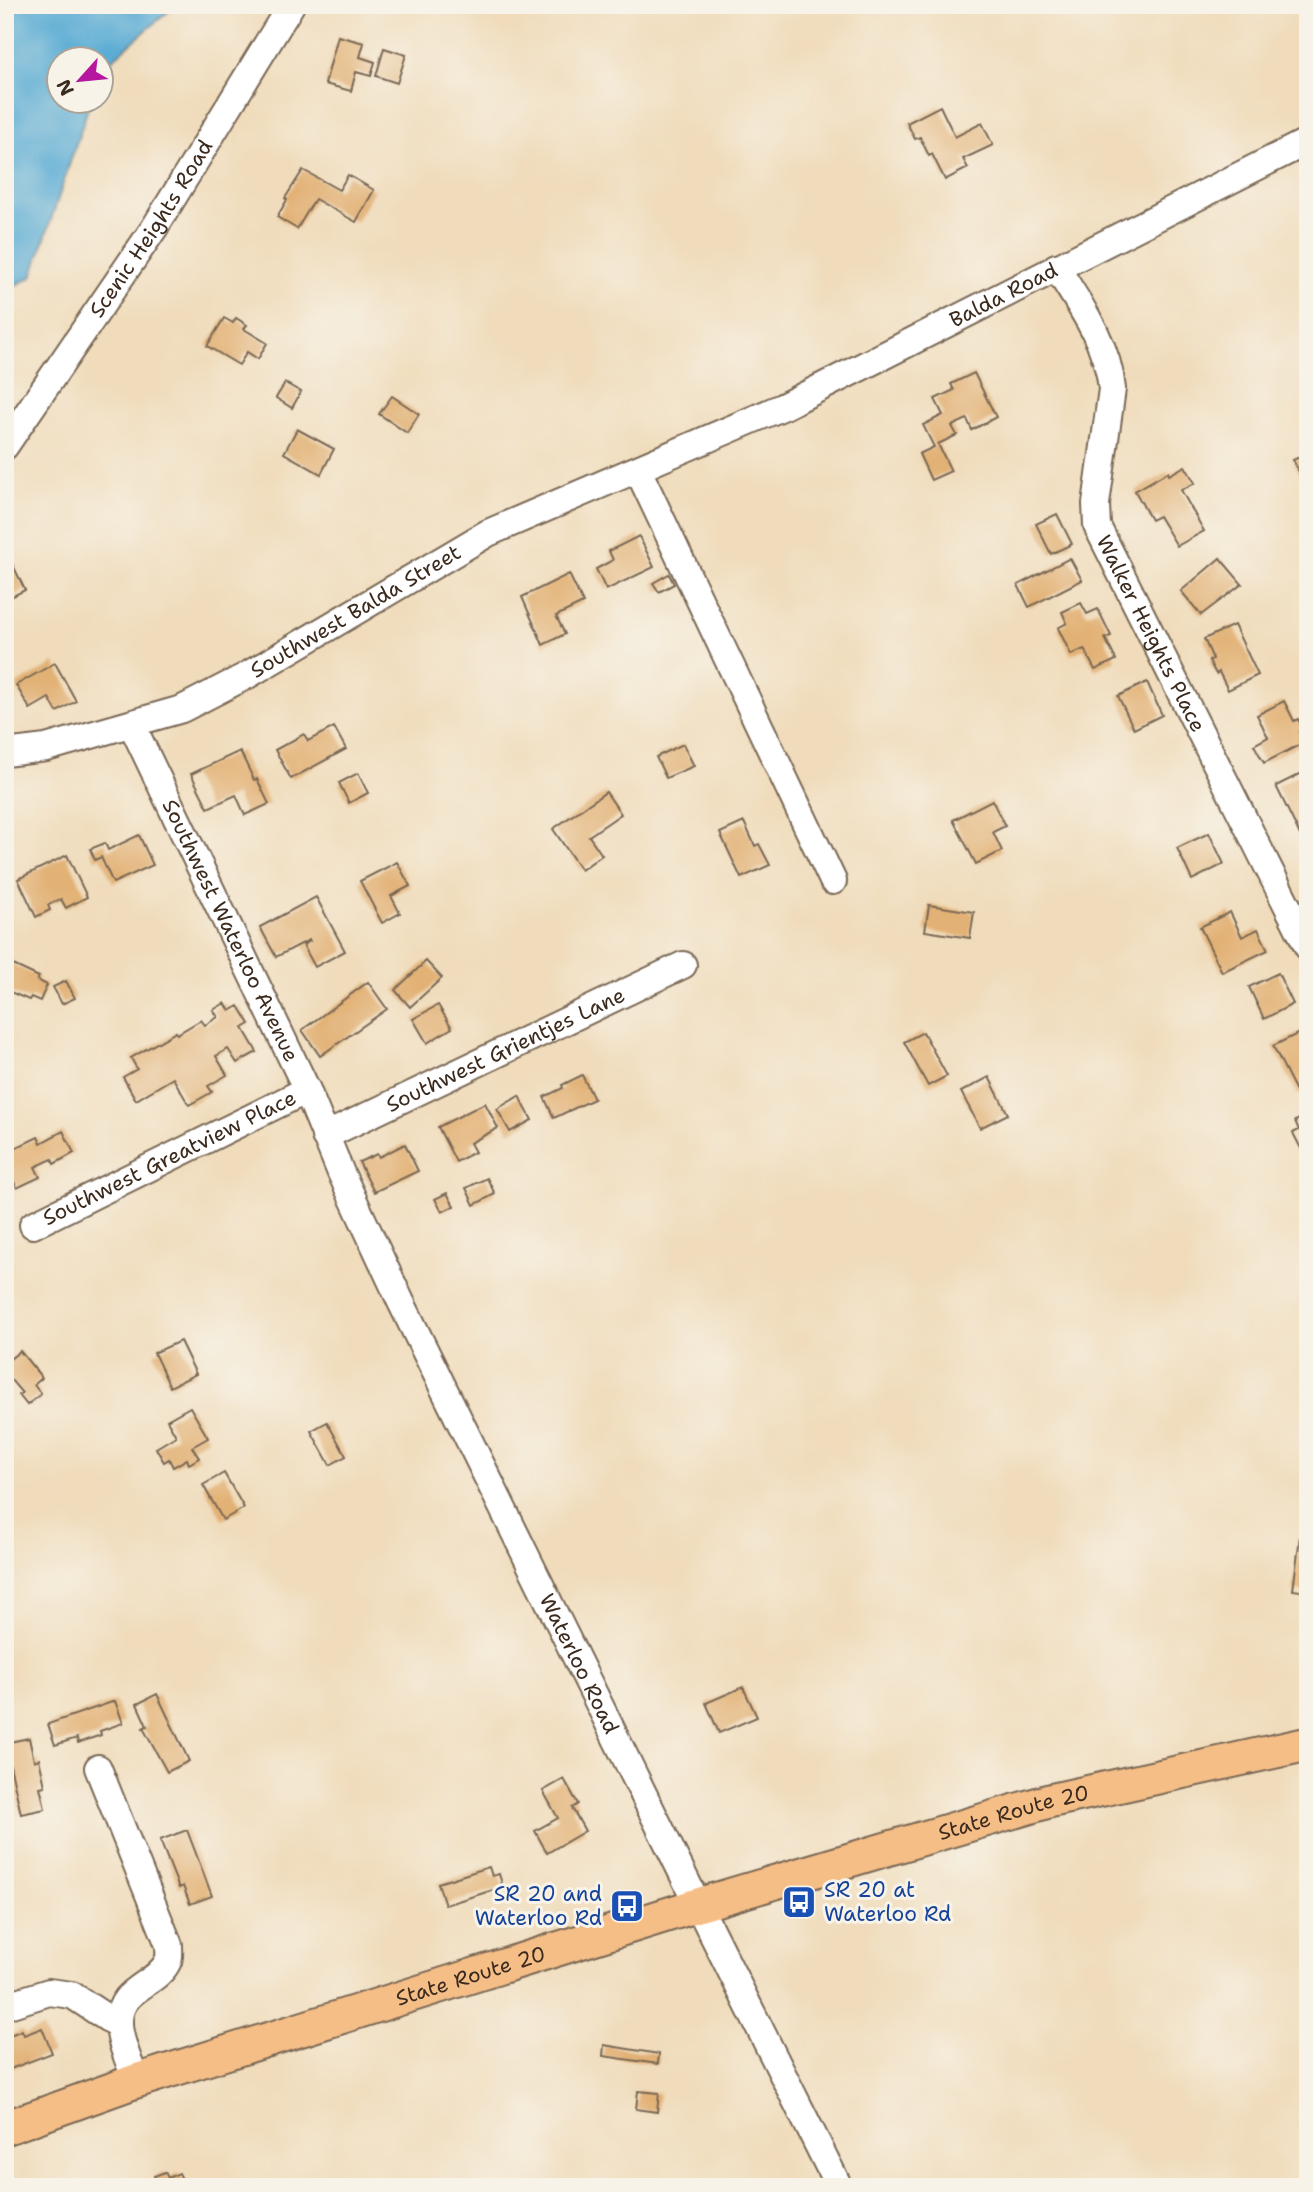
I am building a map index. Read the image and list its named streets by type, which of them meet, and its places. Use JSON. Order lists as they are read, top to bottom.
{
  "streets": {
    "main road": ["State Route 20"],
    "street": [
      "Scenic Heights Road",
      "Balda Road",
      "Southwest Balda Street",
      "Walker Heights Place",
      "Southwest Waterloo Avenue",
      "Southwest Grientjes Lane",
      "Southwest Greatview Place",
      "Waterloo Road"
    ]
  },
  "crossings": [
    ["Balda Road", "Southwest Balda Street"],
    ["Balda Road", "Walker Heights Place"],
    ["Southwest Balda Street", "Southwest Waterloo Avenue"],
    ["Southwest Waterloo Avenue", "Southwest Grientjes Lane"],
    ["Southwest Waterloo Avenue", "Southwest Greatview Place"],
    ["Southwest Waterloo Avenue", "Waterloo Road"],
    ["Southwest Grientjes Lane", "Waterloo Road"],
    ["Waterloo Road", "State Route 20"]
  ],
  "places": {
    "bus stop": ["SR 20 at Waterloo Rd", "SR 20 and Waterloo Rd"]
  },
  "north": "bottom left"
}
